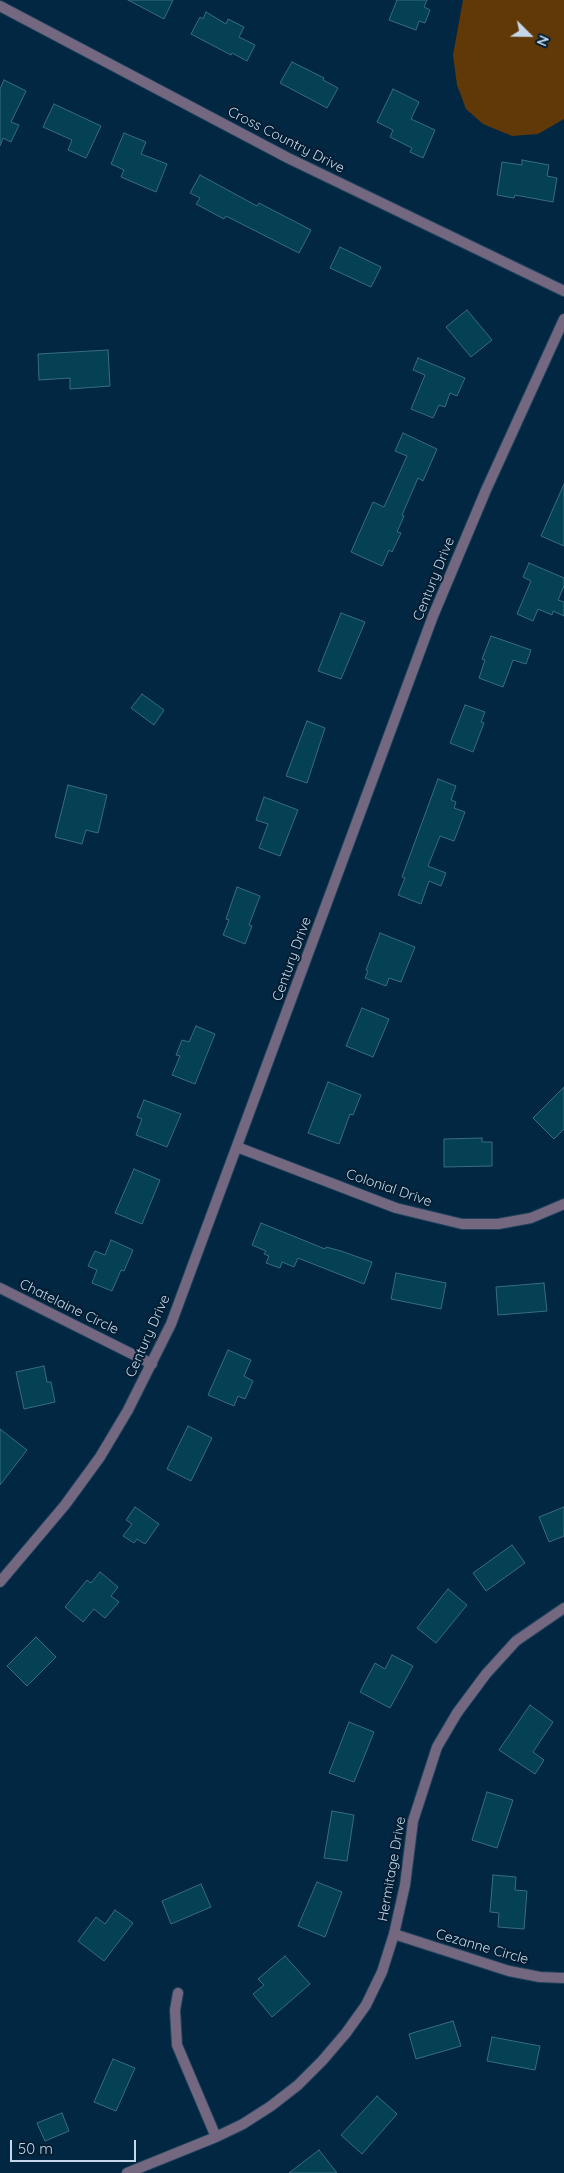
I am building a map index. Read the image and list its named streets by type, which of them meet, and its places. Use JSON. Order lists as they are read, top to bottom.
{
  "streets": {
    "street": [
      "Cross Country Drive",
      "Century Drive",
      "Colonial Drive",
      "Chatelaine Circle",
      "Hermitage Drive",
      "Cezanne Circle"
    ]
  },
  "crossings": [
    ["Century Drive", "Colonial Drive"],
    ["Century Drive", "Chatelaine Circle"],
    ["Hermitage Drive", "Cezanne Circle"]
  ],
  "scale_bar": "50 m",
  "north": "bottom right"
}
